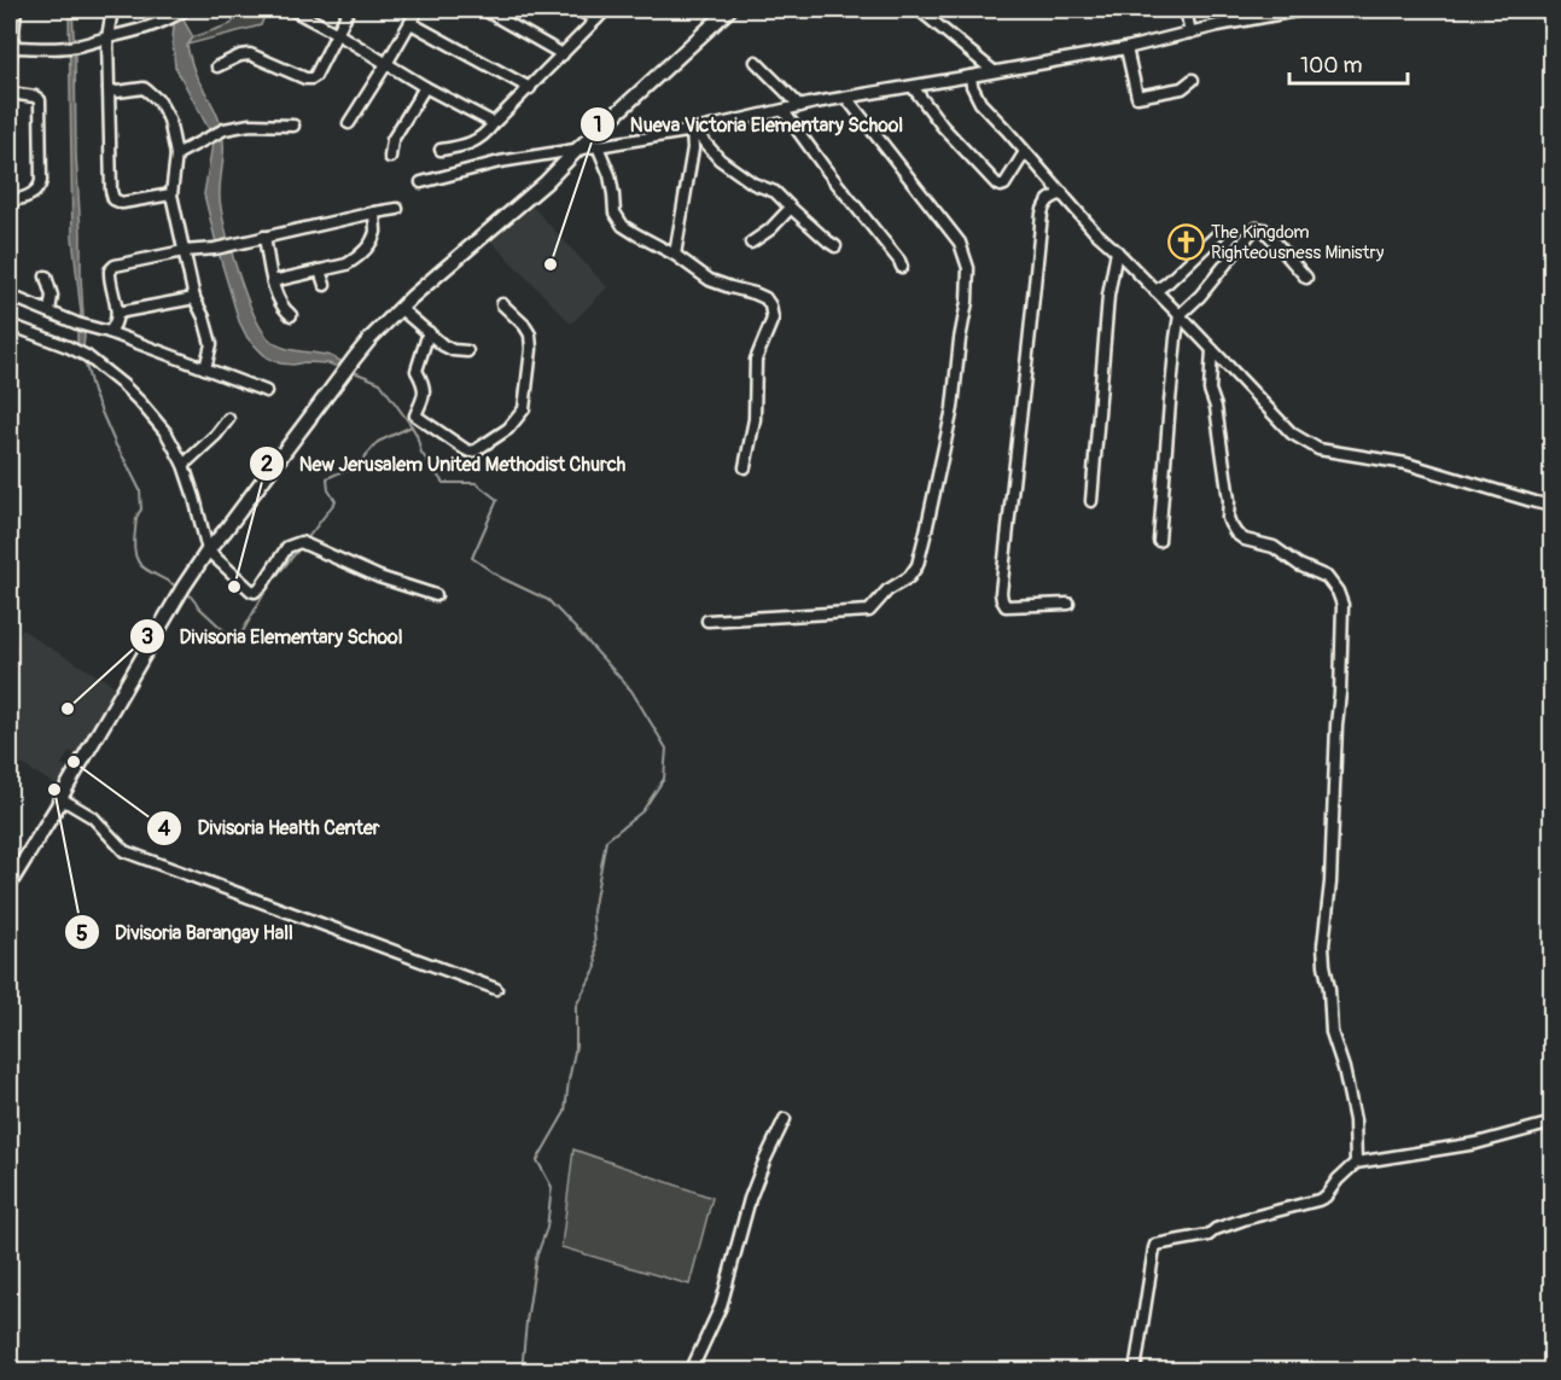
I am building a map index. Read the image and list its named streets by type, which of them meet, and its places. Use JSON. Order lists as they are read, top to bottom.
{
  "places": {
    "church": ["The Kingdom Righteousness Ministry"],
    "other": [
      "Nueva Victoria Elementary School",
      "New Jerusalem United Methodist Church",
      "Divisoria Elementary School",
      "Divisoria Health Center",
      "Divisoria Barangay Hall"
    ]
  },
  "scale_bar": "100 m"
}
